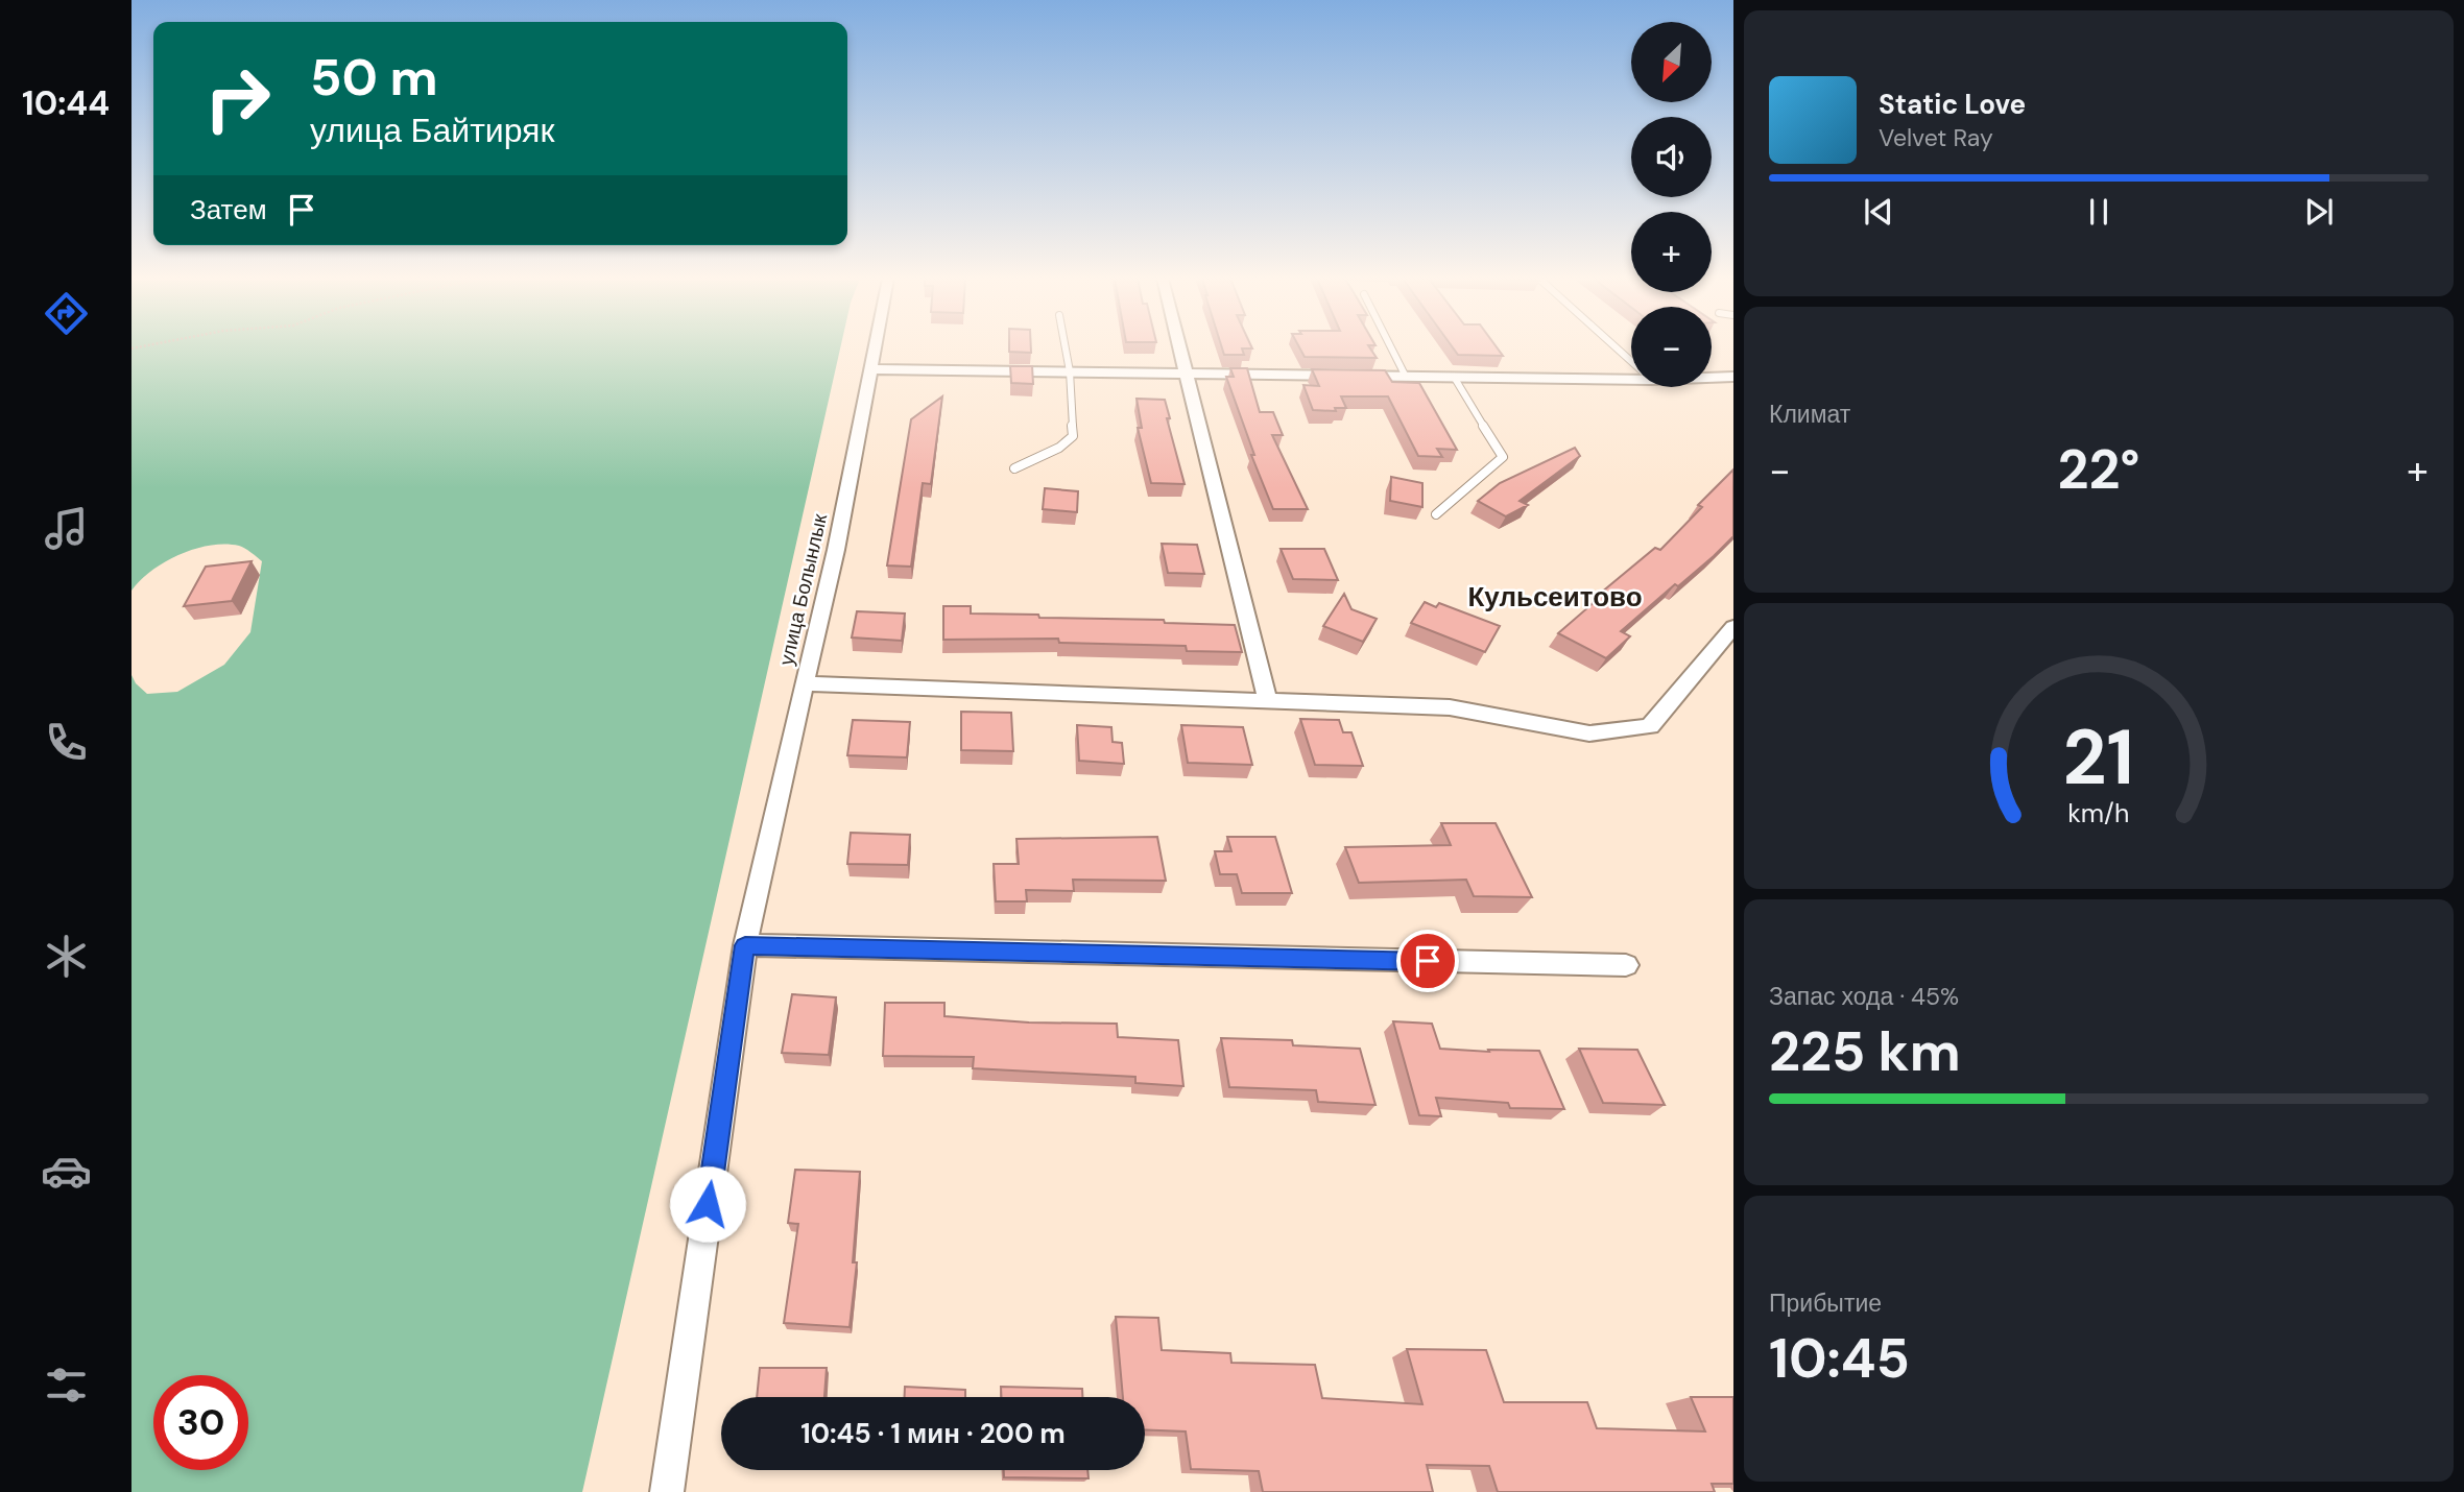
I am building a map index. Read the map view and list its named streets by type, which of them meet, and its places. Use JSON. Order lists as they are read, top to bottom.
{
  "streets": {
    "street": ["улица Болынлык"]
  },
  "districts": ["Кульсеитово"],
  "north": "bottom left",
  "page": {
    "tabs": "10:44",
    "map_buttons": ["+", "−"],
    "turn": ["50 m", "улица Байтиряк"],
    "song": ["Static Love", "Velvet Ray"],
    "then": "Затем",
    "tile": [
      "Климат",
      ["Запас хода · 45%", "225 km"],
      ["Прибытие", "10:45"]
    ],
    "heat": ["−", "22°", "+"],
    "limit": "30",
    "trip": "10:45 · 1 мин · 200 m",
    "gauge": ["21", "km/h"]
  }
}
